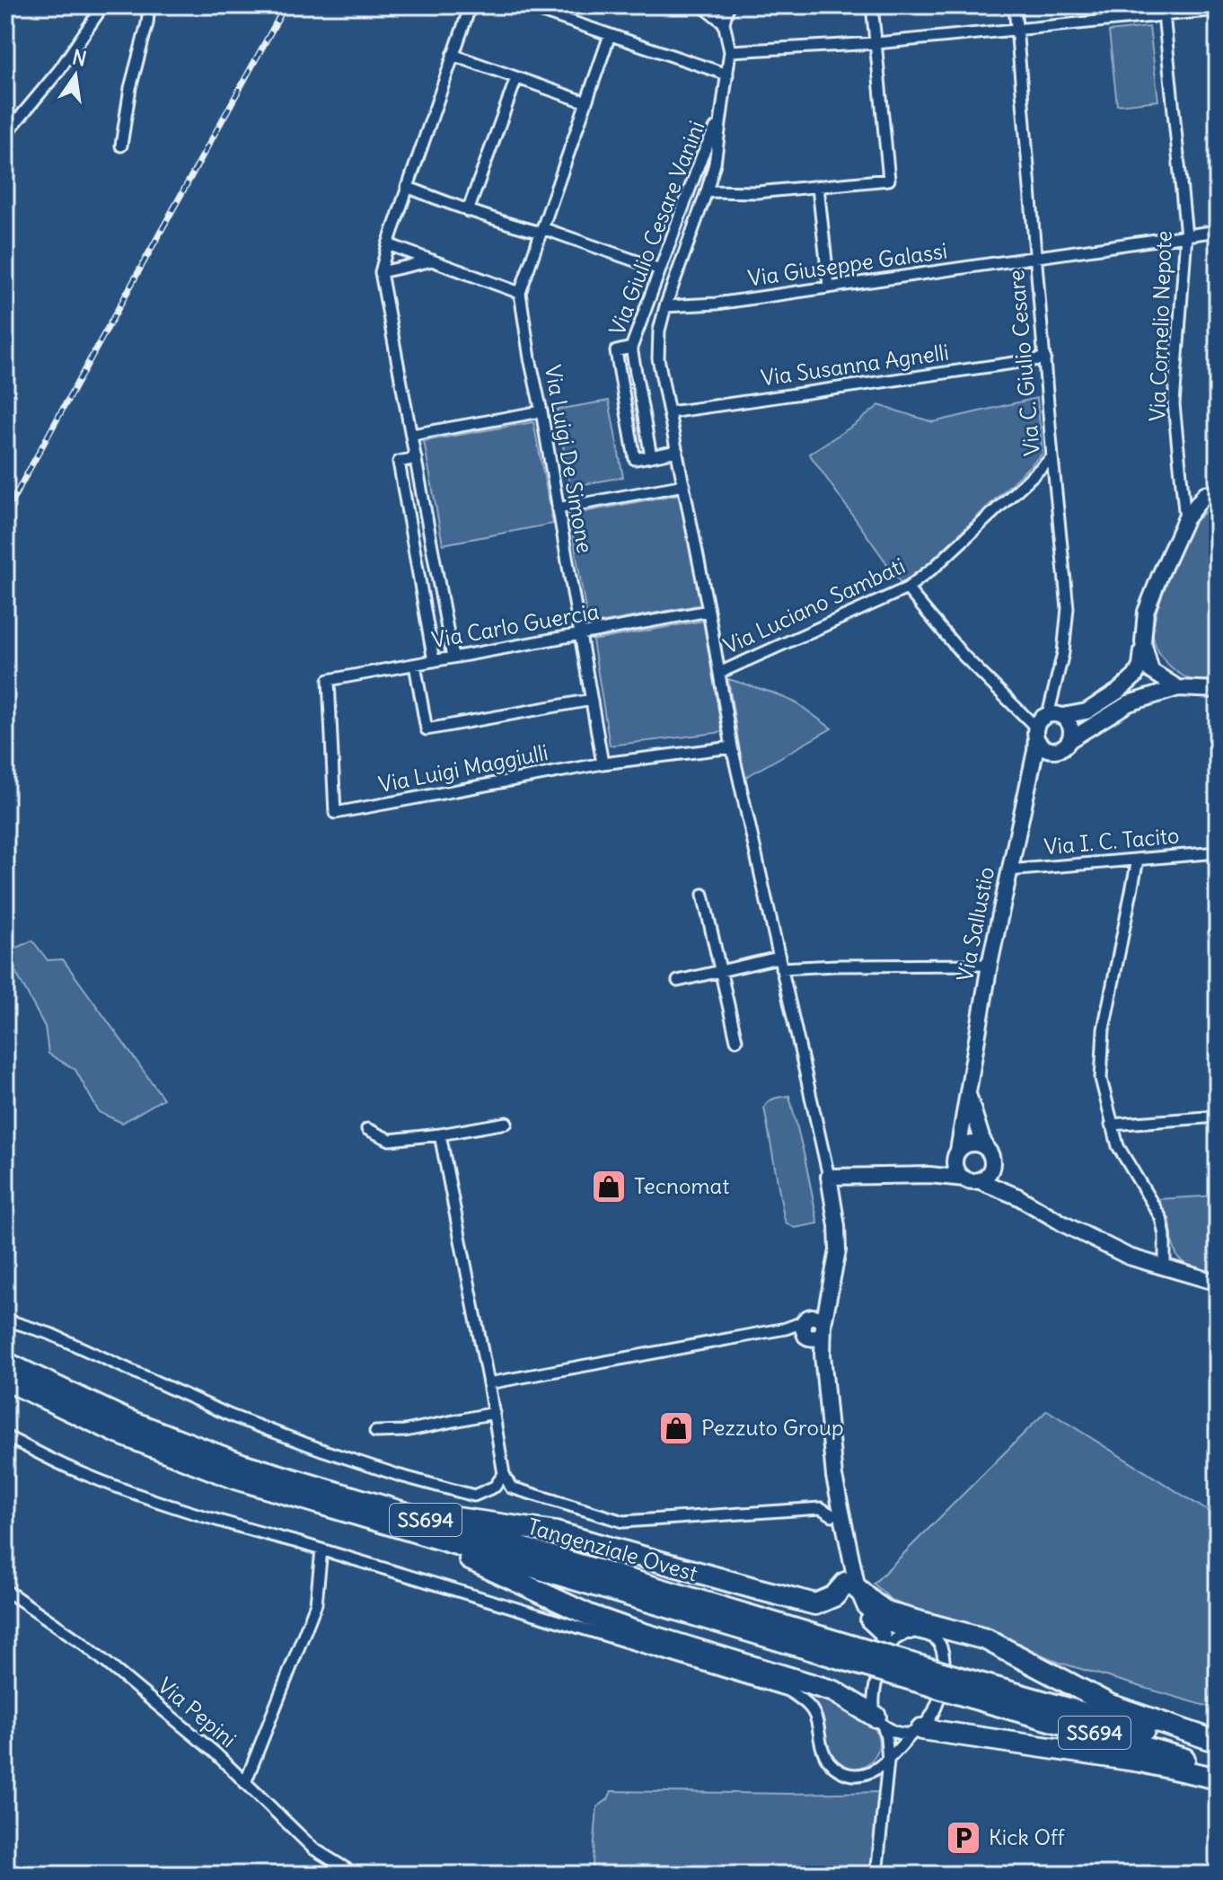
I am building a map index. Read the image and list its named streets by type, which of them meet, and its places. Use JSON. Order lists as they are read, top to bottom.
{
  "streets": {
    "highway": ["SS694", "Tangenziale Ovest"],
    "street": [
      "Via Giulio Cesare Vanini",
      "Via Giuseppe Galassi",
      "Via Cornelio Nepote",
      "Via C. Giulio Cesare",
      "Via Susanna Agnelli",
      "Via Luigi De Simone",
      "Via Luciano Sambati",
      "Via Carlo Guercia",
      "Via Luigi Maggiulli",
      "Via I. C. Tacito",
      "Via Sallustio",
      "Via Pepini"
    ]
  },
  "crossings": [
    ["Via Giuseppe Galassi", "Via Cornelio Nepote"],
    ["Via Giuseppe Galassi", "Via C. Giulio Cesare"],
    ["Via C. Giulio Cesare", "Via Susanna Agnelli"],
    ["Via C. Giulio Cesare", "Via Luciano Sambati"],
    ["Via C. Giulio Cesare", "Via Sallustio"],
    ["Via Luigi De Simone", "Via Carlo Guercia"],
    ["Via Luigi De Simone", "Via Luigi Maggiulli"],
    ["Via Carlo Guercia", "Via Luigi Maggiulli"],
    ["Via I. C. Tacito", "Via Sallustio"]
  ],
  "places": {
    "shop": ["Tecnomat", "Pezzuto Group"],
    "parking": ["Kick Off"]
  },
  "north": "top"
}
